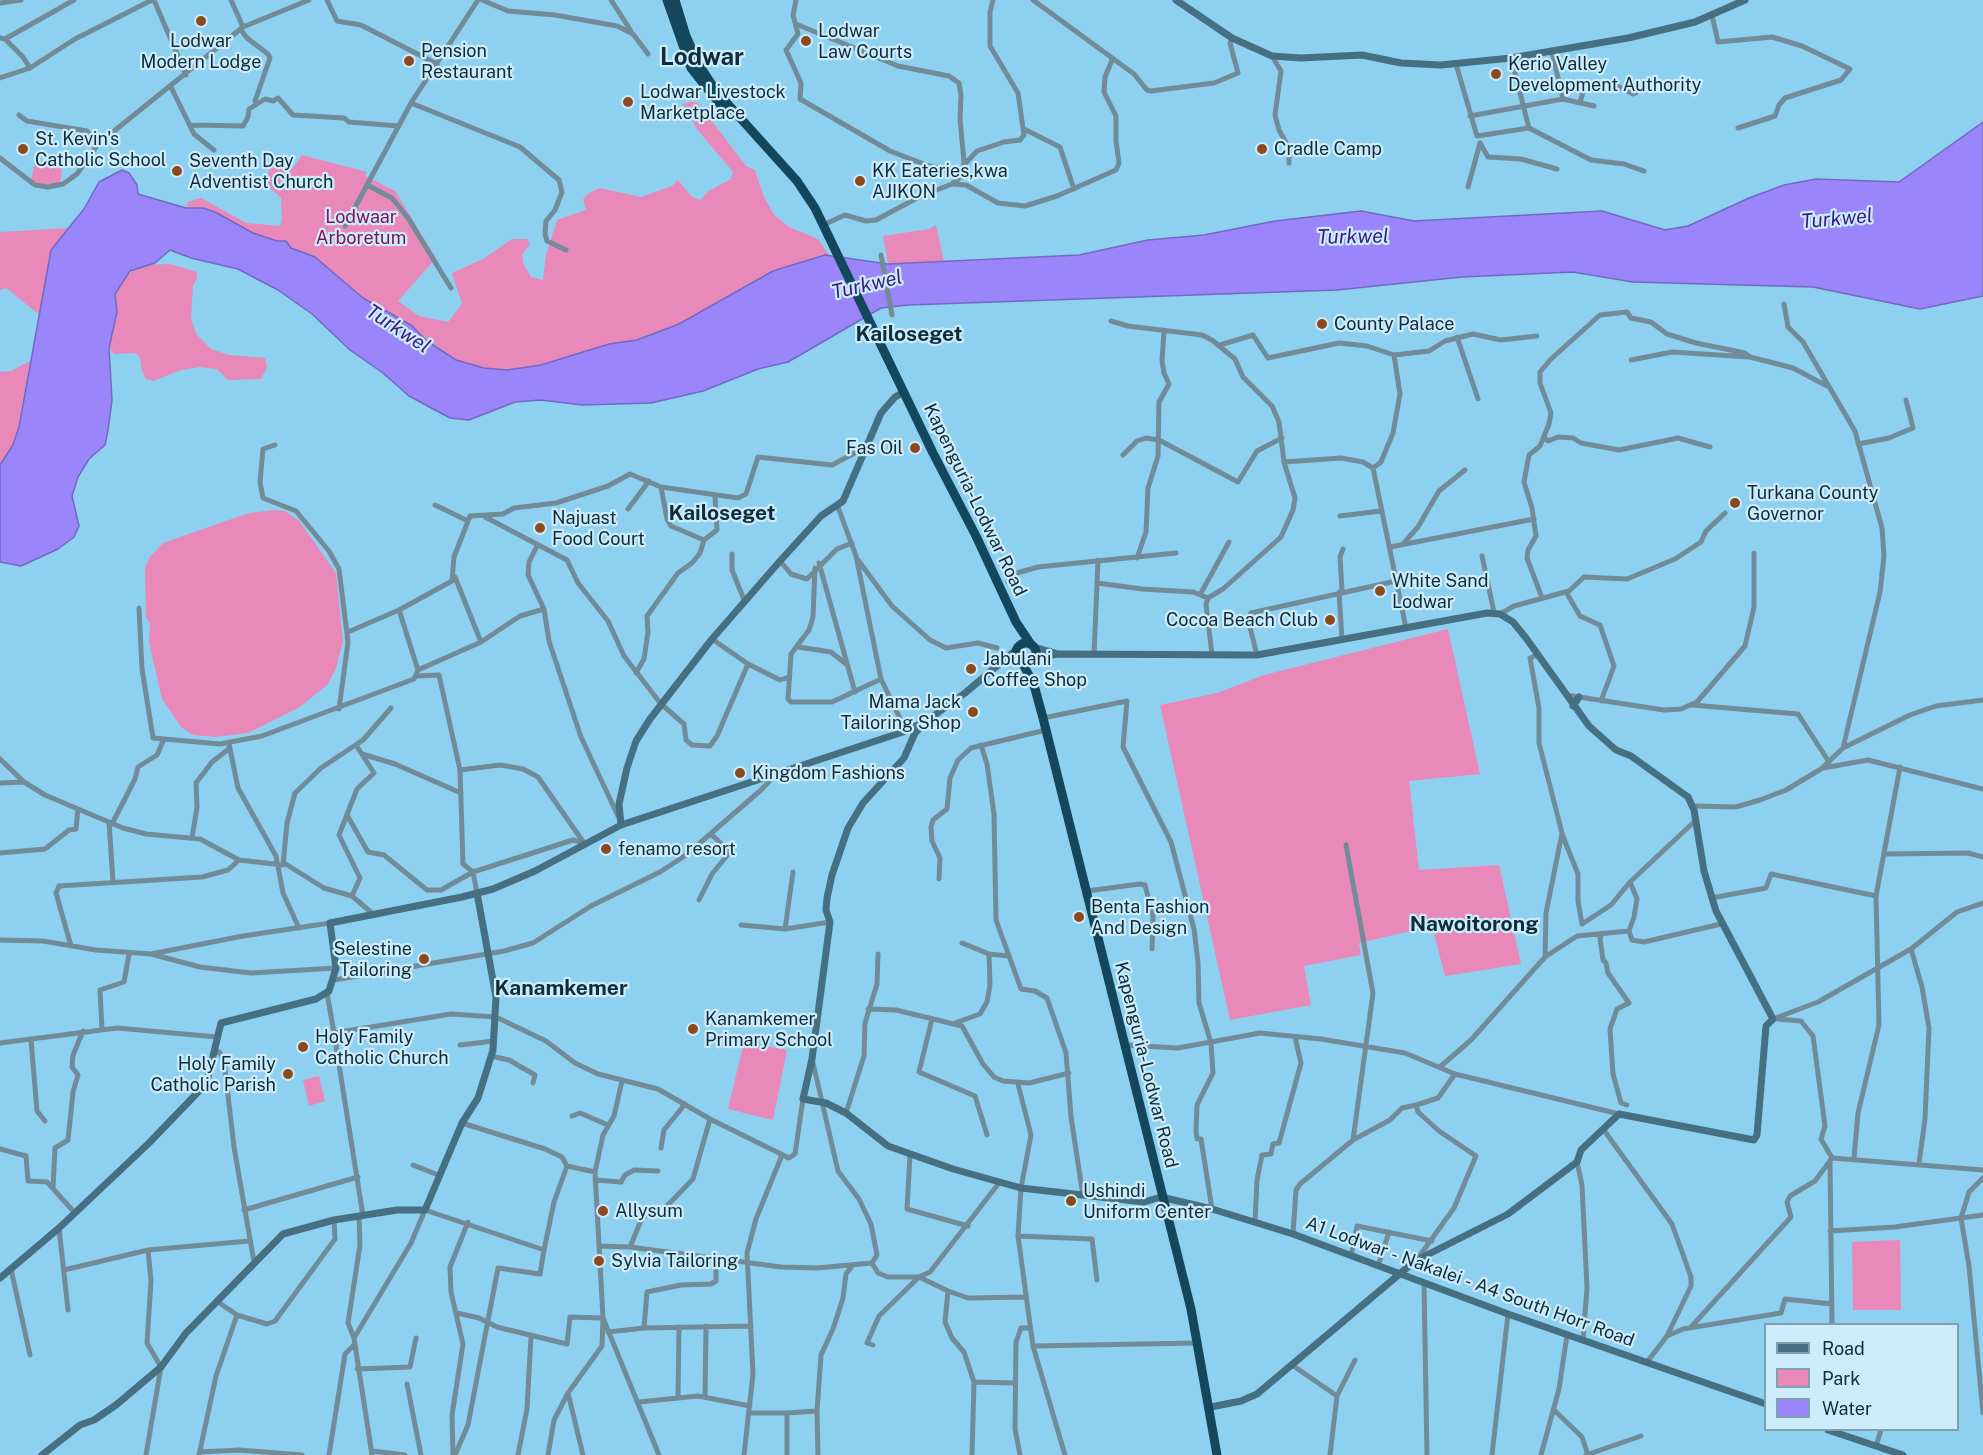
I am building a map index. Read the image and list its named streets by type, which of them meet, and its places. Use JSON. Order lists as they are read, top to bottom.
{
  "streets": {
    "highway": ["Kapenguria-Lodwar Road"],
    "street": ["A1 Lodwar - Nakalei - A4 South Horr Road"]
  },
  "crossings": [
    ["Kapenguria-Lodwar Road", "A1 Lodwar - Nakalei - A4 South Horr Road"]
  ],
  "districts": [
    "Lodwar",
    "Kailoseget",
    "Kailoseget",
    "Nawoitorong",
    "Kanamkemer"
  ],
  "water": ["Turkwel"],
  "parks": ["Lodwaar Arboretum"],
  "places": [
    "Lodwar Modern Lodge",
    "Lodwar Law Courts",
    "Pension Restaurant",
    "Kerio Valley Development Authority",
    "Lodwar Livestock Marketplace",
    "St. Kevin's Catholic School",
    "Cradle Camp",
    "Seventh Day Adventist Church",
    "KK Eateries,kwa AJIKON",
    "County Palace",
    "Fas Oil",
    "Turkana County Governor",
    "Najuast Food Court",
    "White Sand Lodwar",
    "Cocoa Beach Club",
    "Jabulani Coffee Shop",
    "Mama Jack Tailoring Shop",
    "Kingdom Fashions",
    "fenamo resort",
    "Benta Fashion And Design",
    "Selestine Tailoring",
    "Kanamkemer Primary School",
    "Holy Family Catholic Church",
    "Holy Family Catholic Parish",
    "Ushindi Uniform Center",
    "Allysum",
    "Sylvia Tailoring"
  ],
  "legend": ["Road", "Park", "Water"]
}
